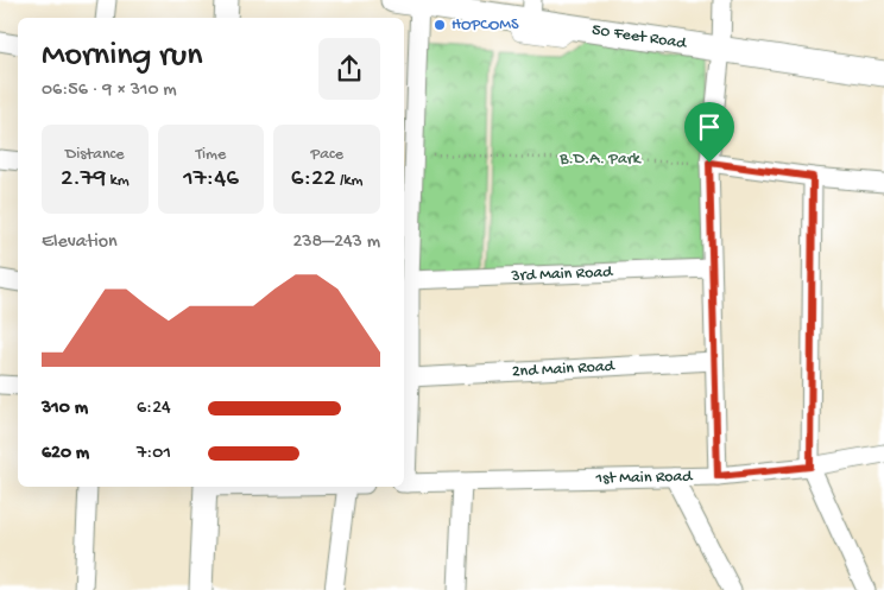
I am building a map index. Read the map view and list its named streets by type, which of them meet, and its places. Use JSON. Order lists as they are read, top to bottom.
{
  "streets": {
    "main road": ["50 Feet Road"],
    "street": ["3rd Main Road", "2nd Main Road", "1st Main Road"]
  },
  "parks": ["B.D.A. Park"],
  "places": ["HOPCOMS"],
  "page": {
    "heading": ["Morning run", "06:56 · 9 × 310 m"],
    "stats": [
      ["Distance", "2.79 km"],
      ["Time", "17:46"],
      ["Pace", "6:22 /km"]
    ],
    "chart": ["Elevation", "238–243 m"],
    "list": [
      {
        "name": "310 m",
        "note": "6:24"
      },
      {
        "name": "620 m",
        "note": "7:01"
      }
    ]
  }
}
